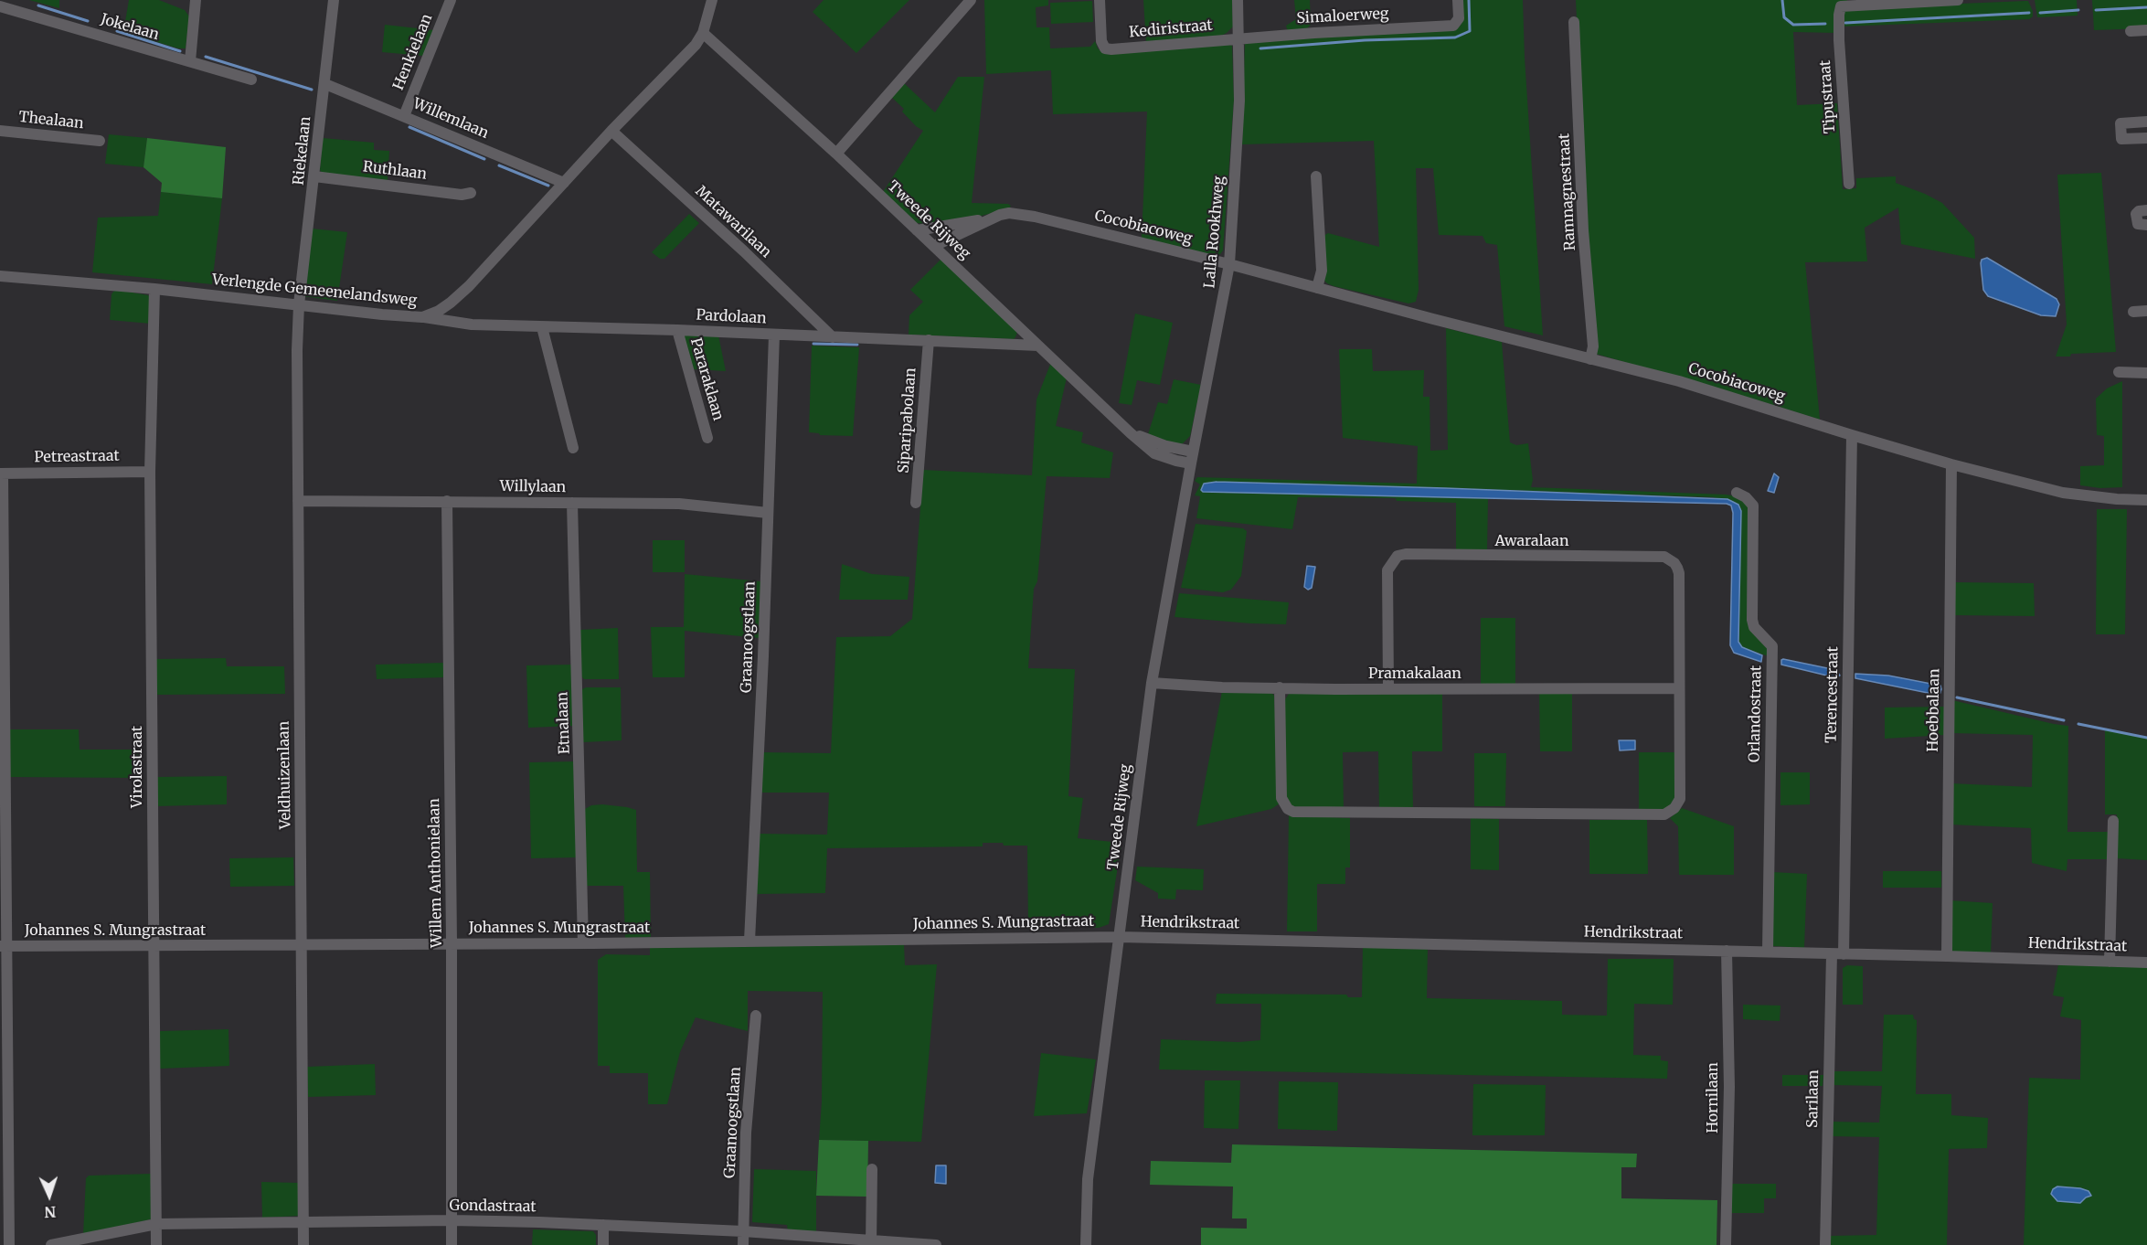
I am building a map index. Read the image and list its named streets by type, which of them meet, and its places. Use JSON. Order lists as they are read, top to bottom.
{
  "streets": {
    "street": [
      "Simaloerweg",
      "Jokelaan",
      "Kediristraat",
      "Henkielaan",
      "Tipustraat",
      "Willemlaan",
      "Thealaan",
      "Riekelaan",
      "Ruthlaan",
      "Ramnagnestraat",
      "Tweede Rijweg",
      "Matawarilaan",
      "Cocobiacoweg",
      "Lalla Rookhweg",
      "Verlengde Gemeenelandsweg",
      "Pardolaan",
      "Pararaklaan",
      "Siparipabolaan",
      "Petreastraat",
      "Willylaan",
      "Awaralaan",
      "Graanoogstlaan",
      "Pramakalaan",
      "Terencestraat",
      "Hoebbalaan",
      "Orlandostraat",
      "Etnalaan",
      "Virolastraat",
      "Veldhuizenlaan",
      "Willem Anthonielaan",
      "Johannes S. Mungrastraat",
      "Hendrikstraat",
      "Hornilaan",
      "Sarilaan",
      "Gondastraat"
    ]
  },
  "crossings": [
    ["Simaloerweg", "Kediristraat"],
    ["Simaloerweg", "Lalla Rookhweg"],
    ["Kediristraat", "Lalla Rookhweg"],
    ["Henkielaan", "Willemlaan"],
    ["Willemlaan", "Riekelaan"],
    ["Willemlaan", "Verlengde Gemeenelandsweg"],
    ["Riekelaan", "Ruthlaan"],
    ["Riekelaan", "Verlengde Gemeenelandsweg"],
    ["Riekelaan", "Veldhuizenlaan"],
    ["Ramnagnestraat", "Cocobiacoweg"],
    ["Tweede Rijweg", "Cocobiacoweg"],
    ["Tweede Rijweg", "Lalla Rookhweg"],
    ["Tweede Rijweg", "Verlengde Gemeenelandsweg"],
    ["Tweede Rijweg", "Pardolaan"],
    ["Tweede Rijweg", "Pramakalaan"],
    ["Tweede Rijweg", "Johannes S. Mungrastraat"],
    ["Tweede Rijweg", "Hendrikstraat"],
    ["Matawarilaan", "Verlengde Gemeenelandsweg"],
    ["Matawarilaan", "Pardolaan"],
    ["Cocobiacoweg", "Lalla Rookhweg"],
    ["Cocobiacoweg", "Terencestraat"],
    ["Cocobiacoweg", "Hoebbalaan"],
    ["Verlengde Gemeenelandsweg", "Pardolaan"],
    ["Verlengde Gemeenelandsweg", "Virolastraat"],
    ["Verlengde Gemeenelandsweg", "Veldhuizenlaan"],
    ["Pardolaan", "Pararaklaan"],
    ["Pardolaan", "Siparipabolaan"],
    ["Pardolaan", "Graanoogstlaan"],
    ["Petreastraat", "Virolastraat"],
    ["Willylaan", "Graanoogstlaan"],
    ["Willylaan", "Etnalaan"],
    ["Willylaan", "Veldhuizenlaan"],
    ["Willylaan", "Willem Anthonielaan"],
    ["Awaralaan", "Pramakalaan"],
    ["Graanoogstlaan", "Johannes S. Mungrastraat"],
    ["Graanoogstlaan", "Gondastraat"],
    ["Terencestraat", "Hendrikstraat"],
    ["Hoebbalaan", "Hendrikstraat"],
    ["Orlandostraat", "Hendrikstraat"],
    ["Etnalaan", "Johannes S. Mungrastraat"],
    ["Virolastraat", "Johannes S. Mungrastraat"],
    ["Virolastraat", "Gondastraat"],
    ["Veldhuizenlaan", "Johannes S. Mungrastraat"],
    ["Veldhuizenlaan", "Gondastraat"],
    ["Willem Anthonielaan", "Johannes S. Mungrastraat"],
    ["Willem Anthonielaan", "Gondastraat"],
    ["Johannes S. Mungrastraat", "Hendrikstraat"],
    ["Hendrikstraat", "Hornilaan"],
    ["Hendrikstraat", "Sarilaan"]
  ],
  "north": "bottom"
}
